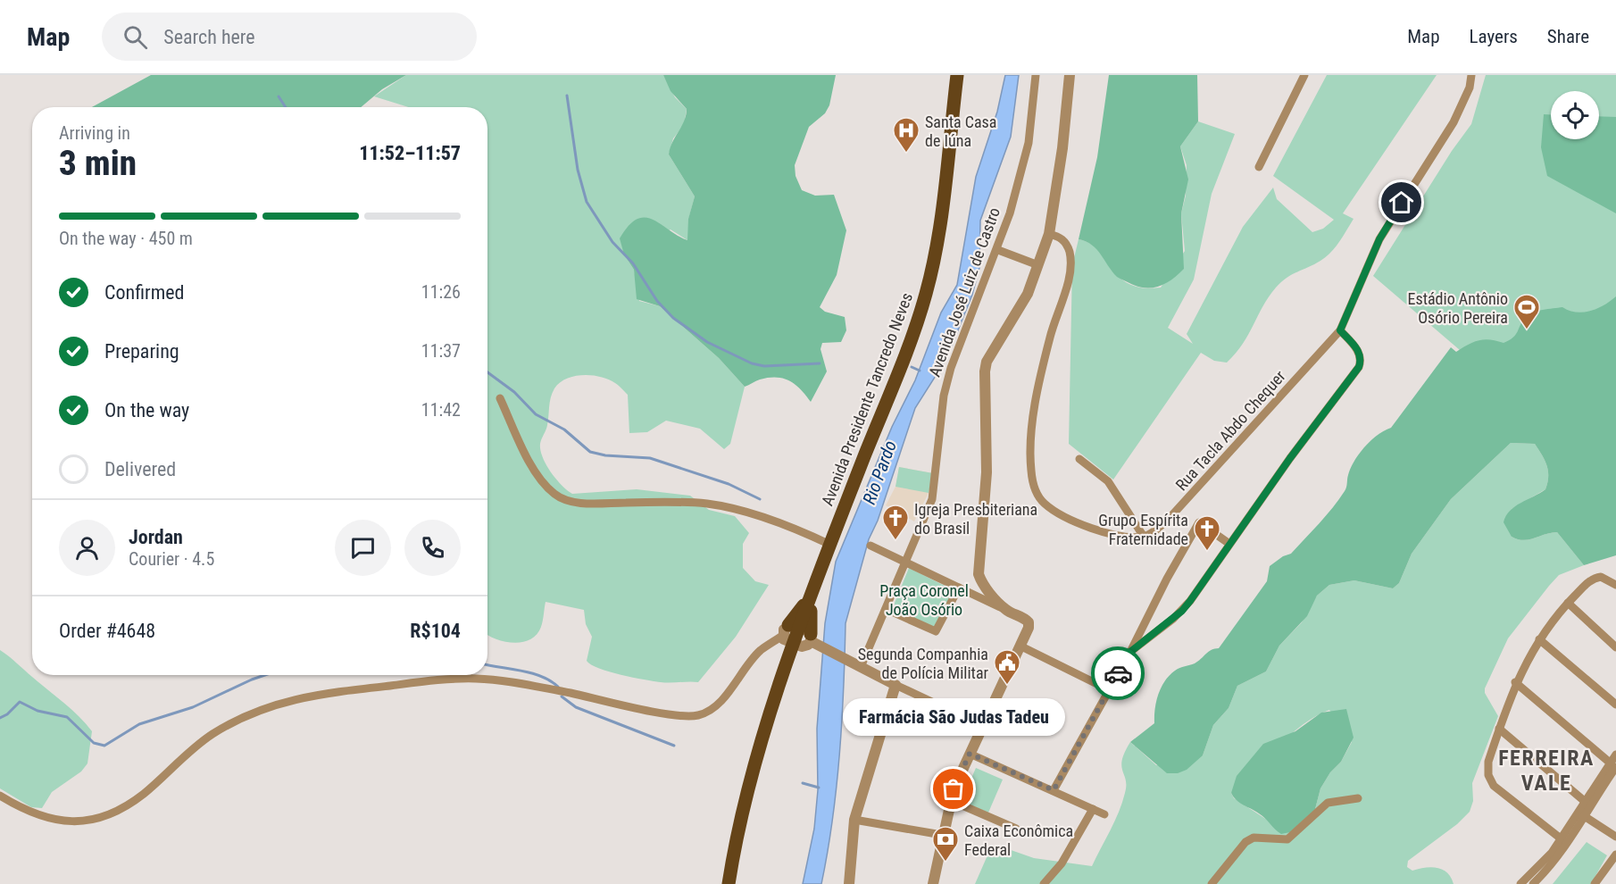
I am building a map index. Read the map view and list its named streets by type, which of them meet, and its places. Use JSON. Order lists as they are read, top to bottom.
{
  "streets": {
    "main road": ["Avenida Presidente Tancredo Neves"],
    "street": ["Avenida José Luiz de Castro", "Rua Tacla Abdo Chequer"]
  },
  "districts": ["FERREIRA VALE"],
  "water": ["Rio Pardo"],
  "parks": ["Praça Coronel João Osório"],
  "places": {
    "hospital": ["Santa Casa de Iúna"],
    "sports": ["Estádio Antônio Osório Pereira"],
    "church": ["Igreja Presbiteriana do Brasil", "Grupo Espírita Fraternidade"],
    "public building": ["Segunda Companhia de Polícia Militar"],
    "other": ["Farmácia São Judas Tadeu"],
    "bank": ["Caixa Econômica Federal"]
  },
  "page": {
    "header": "Map",
    "search": "Search here",
    "nav": ["Map", "Layers", "Share"],
    "heading": ["3 min", "Arriving in", "11:52–11:57"],
    "panel": [
      "Jordan",
      "Courier · 4.5",
      "Order #4648",
      "R$104"
    ],
    "bar": "On the way · 450 m",
    "list": [
      ["Confirmed", "11:26"],
      ["Preparing", "11:37"],
      ["On the way", "11:42"],
      "Delivered"
    ],
    "bubble": "Farmácia São Judas Tadeu"
  }
}
